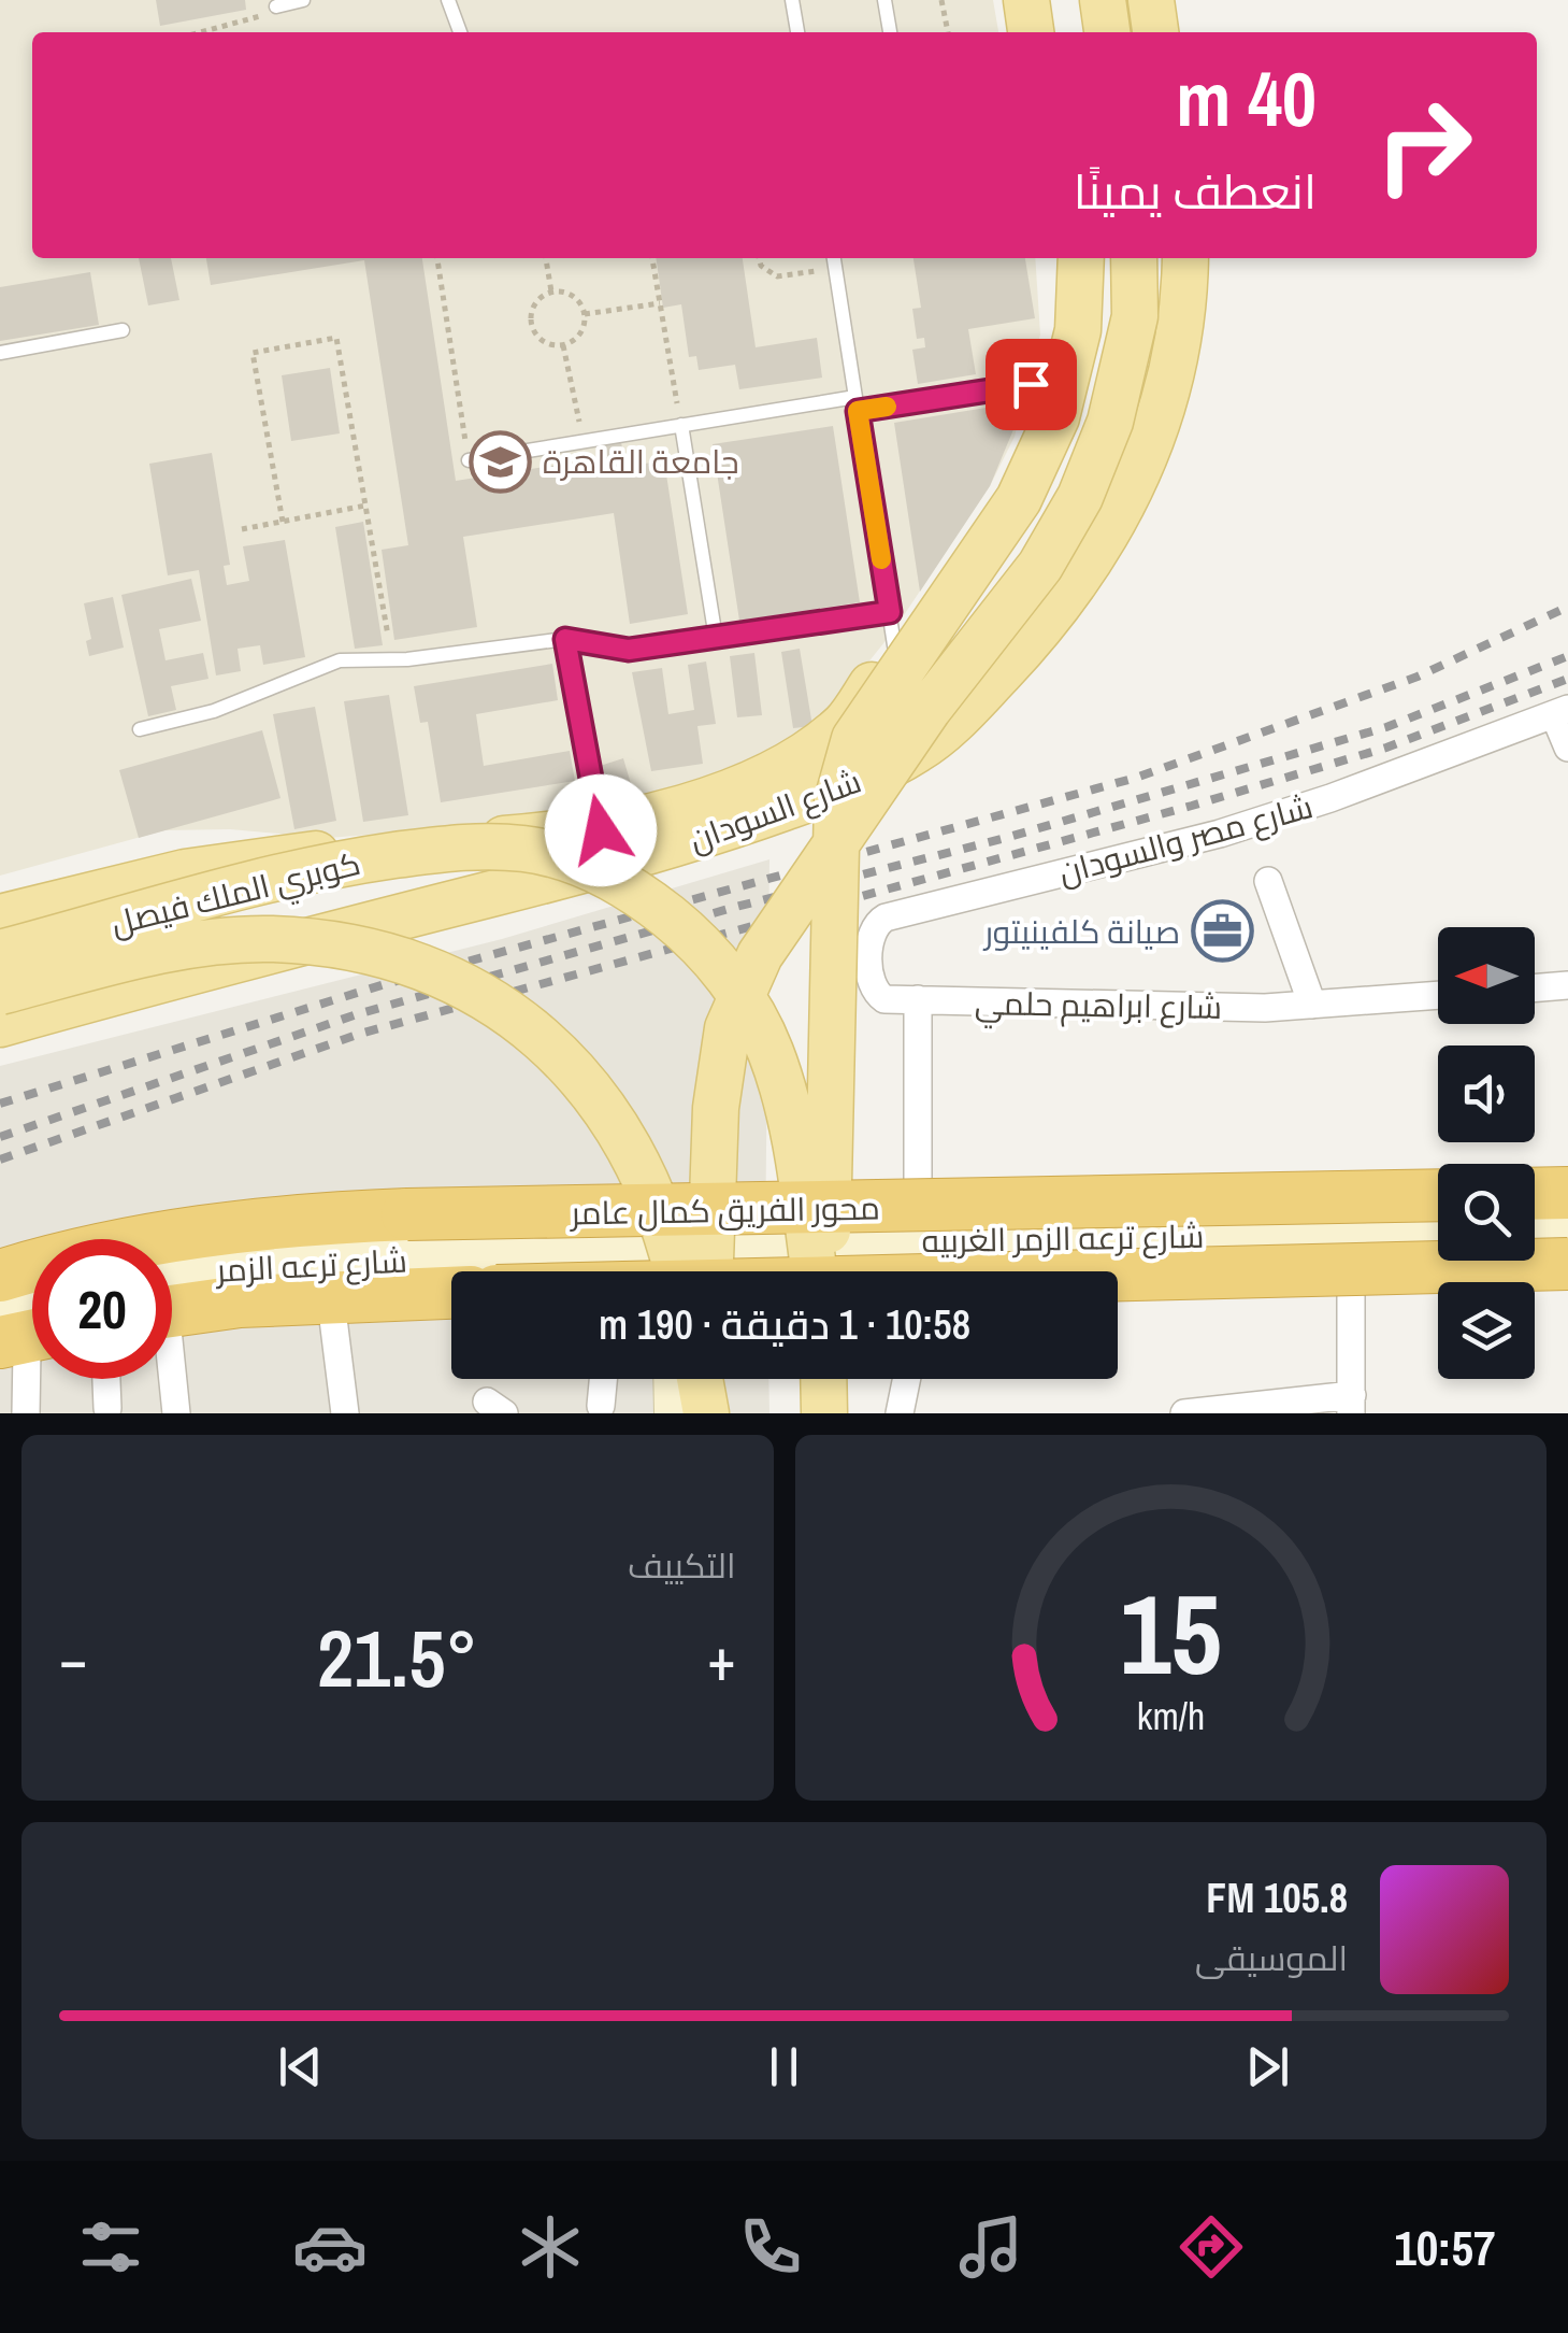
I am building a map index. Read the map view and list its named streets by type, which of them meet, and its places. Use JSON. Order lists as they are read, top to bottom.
{
  "streets": {
    "highway": ["محور الفريق كمال عامر"],
    "main road": [
      "شارع السودان",
      "كوبري الملك فيصل",
      "شارع ترعه الزمر الغربيه",
      "شارع ترعه الزمر"
    ],
    "street": ["شارع مصر والسودان", "شارع ابراهيم حلمي"]
  },
  "crossings": [
    ["شارع مصر والسودان", "شارع ابراهيم حلمي"],
    ["كوبري الملك فيصل", "شارع ترعه الزمر الغربيه"],
    ["كوبري الملك فيصل", "شارع ترعه الزمر"],
    ["شارع ترعه الزمر الغربيه", "شارع ترعه الزمر"]
  ],
  "places": {
    "school or university": ["جامعة القاهرة"],
    "office": ["صيانة كلفينيتور"]
  },
  "north": "left",
  "page": {
    "turn": ["40 m", "انعطف يمينًا"],
    "limit": "20",
    "trip": "10:58 · 1 دقيقة · 190 m",
    "tile": "التكييف",
    "heat": ["−", "21.5°", "+"],
    "song": ["105.8 FM", "الموسيقى"],
    "tabs": "10:57",
    "gauge": ["15", "km/h"]
  }
}
